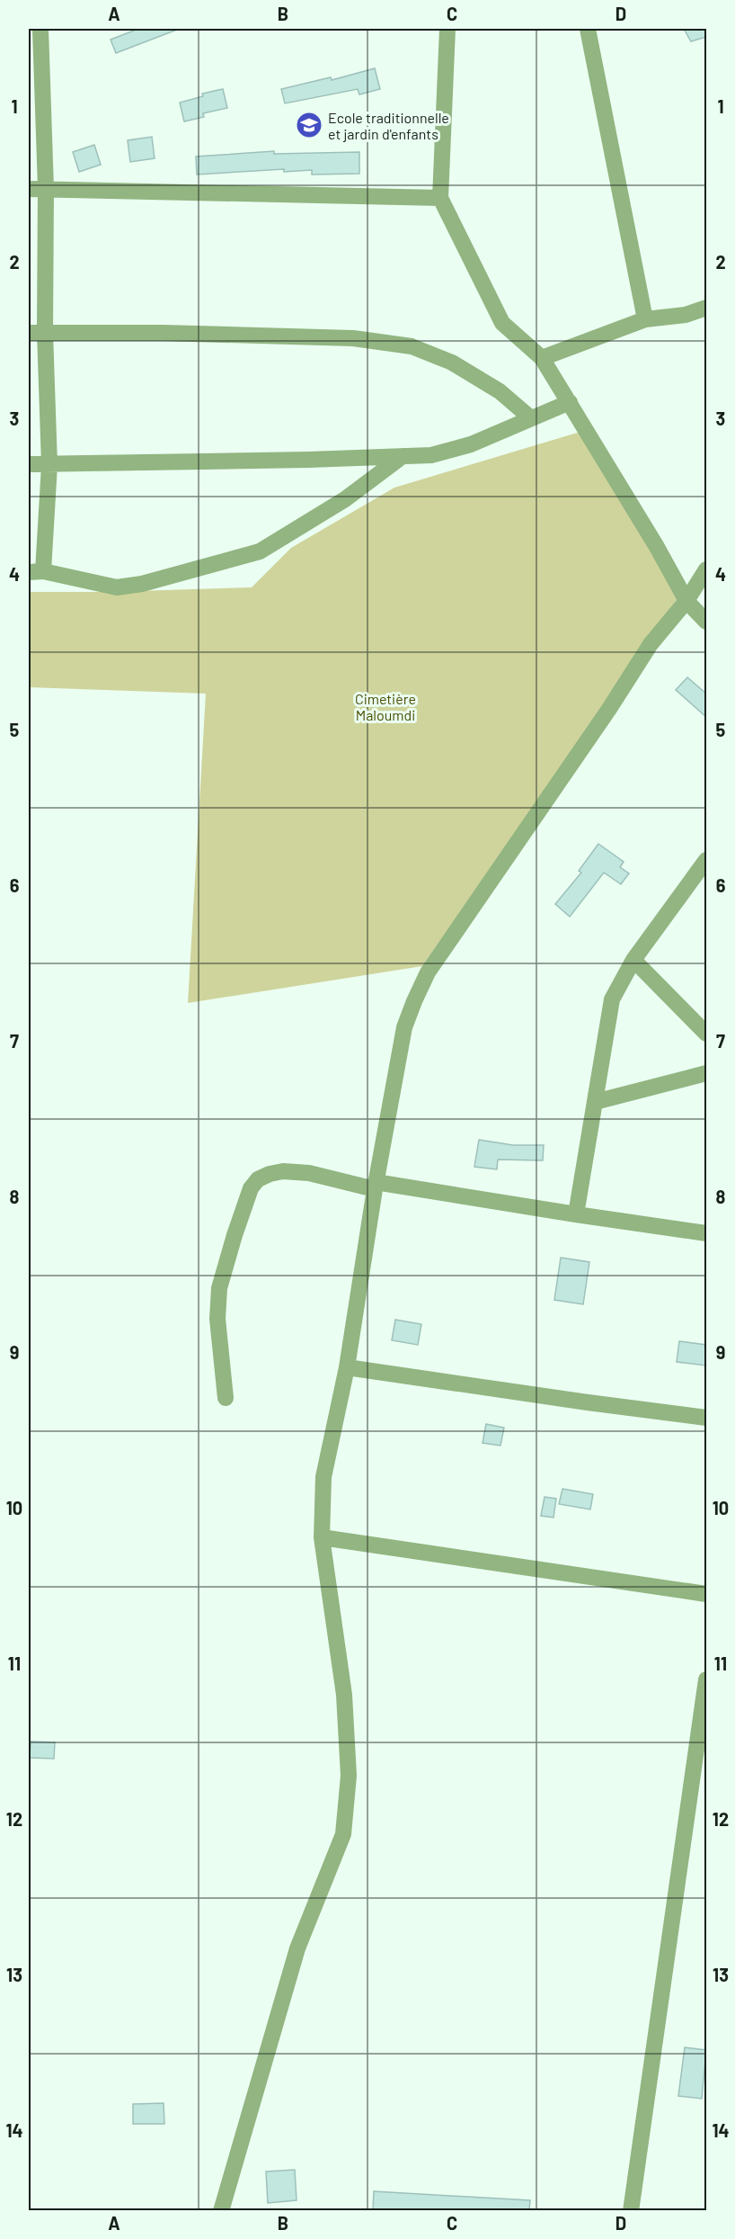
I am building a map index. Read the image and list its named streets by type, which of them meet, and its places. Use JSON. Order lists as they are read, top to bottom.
{
  "parks": ["Cimetière Maloumdi"],
  "places": {
    "school or university": ["Ecole traditionnelle et jardin d'enfants"]
  },
  "grid": {
    "columns": [
      "A",
      "B",
      "C",
      "D"
    ],
    "rows": [
      "1",
      "2",
      "3",
      "4",
      "5",
      "6",
      "7",
      "8",
      "9",
      "10",
      "11",
      "12",
      "13",
      "14"
    ]
  }
}
